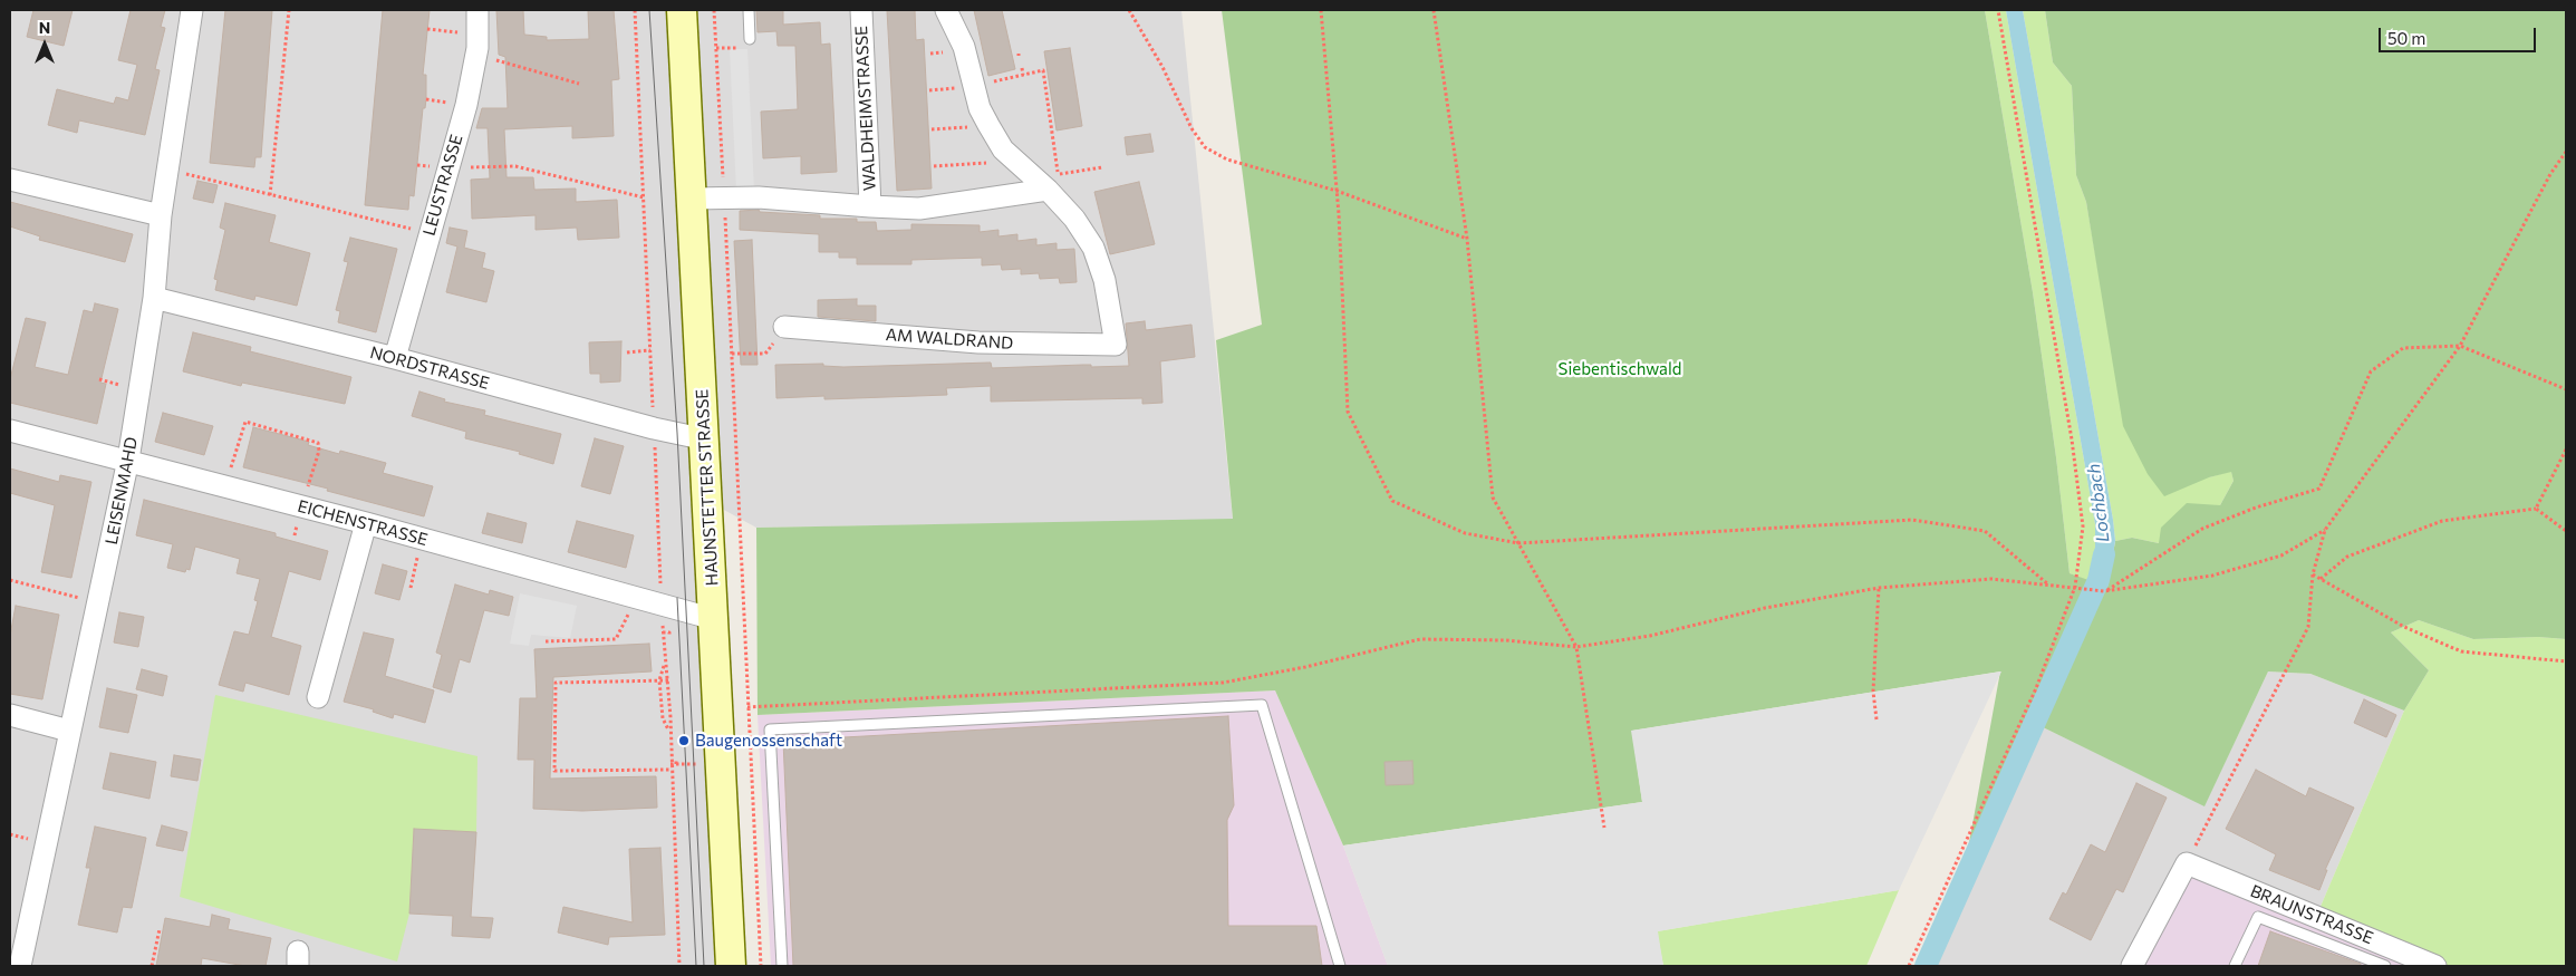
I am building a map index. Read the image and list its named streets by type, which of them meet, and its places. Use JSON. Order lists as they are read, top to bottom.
{
  "streets": {
    "main road": ["HAUNSTETTER STRASSE"],
    "street": [
      "WALDHEIMSTRASSE",
      "LEUSTRASSE",
      "AM WALDRAND",
      "NORDSTRASSE",
      "LEISENMAHD",
      "EICHENSTRASSE",
      "BRAUNSTRASSE"
    ]
  },
  "crossings": [
    ["WALDHEIMSTRASSE", "AM WALDRAND"],
    ["WALDHEIMSTRASSE", "HAUNSTETTER STRASSE"],
    ["LEUSTRASSE", "NORDSTRASSE"],
    ["NORDSTRASSE", "HAUNSTETTER STRASSE"],
    ["NORDSTRASSE", "LEISENMAHD"],
    ["HAUNSTETTER STRASSE", "EICHENSTRASSE"],
    ["LEISENMAHD", "EICHENSTRASSE"]
  ],
  "water": ["Lochbach"],
  "parks": ["Siebentischwald"],
  "places": ["Baugenossenschaft"],
  "scale_bar": "50 m",
  "north": "top"
}
